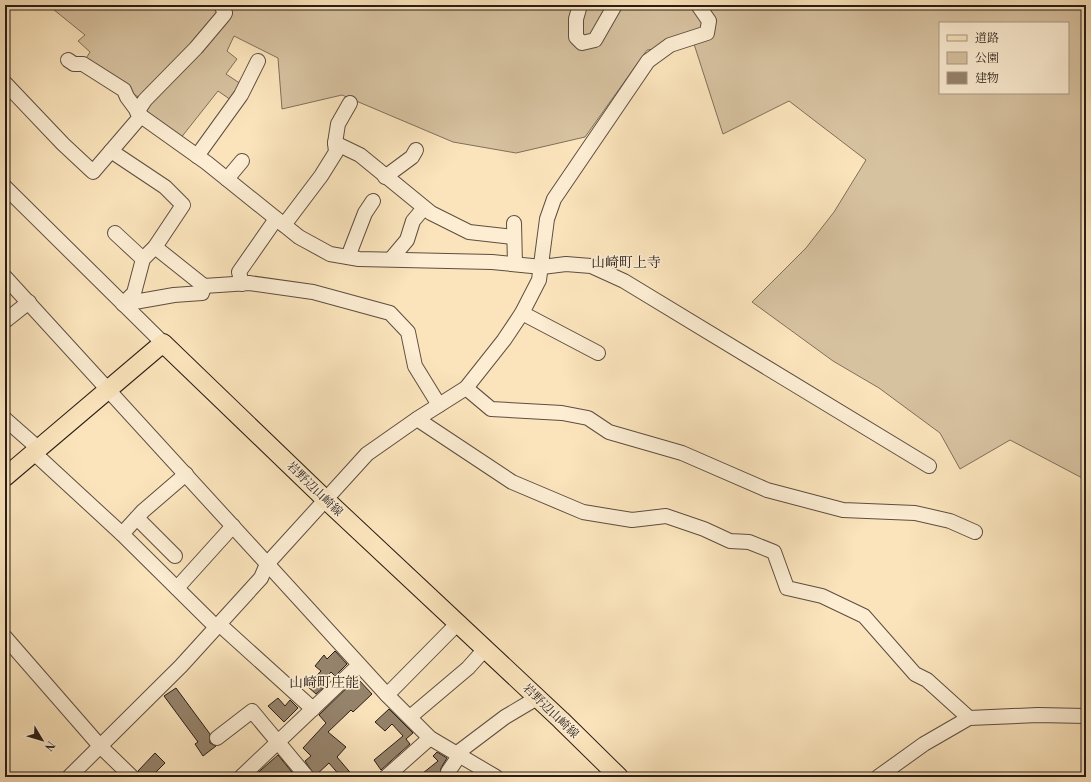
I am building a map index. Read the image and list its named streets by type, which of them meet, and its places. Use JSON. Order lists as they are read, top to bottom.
{
  "streets": {
    "main road": ["岩野辺山崎線"]
  },
  "districts": ["山崎町上寺", "山崎町庄能"],
  "legend": ["道路", "公園", "建物"],
  "north": "bottom right"
}
